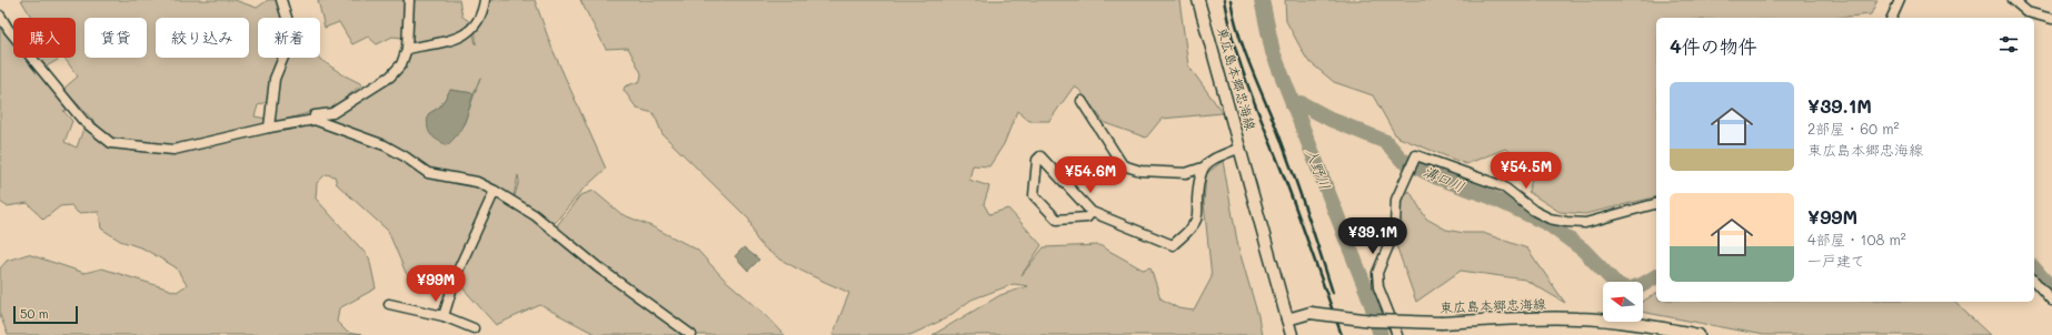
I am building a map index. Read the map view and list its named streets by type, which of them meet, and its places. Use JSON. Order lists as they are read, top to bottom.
{
  "streets": {
    "main road": ["東広島本郷忠海線"]
  },
  "water": ["入野川", "溝口川"],
  "scale_bar": "50 m",
  "north": "left",
  "page": {
    "chip": [
      "購入",
      "賃貸",
      "絞り込み",
      "新着"
    ],
    "heading": "4件の物件",
    "list": [
      {
        "name": "¥39.1M",
        "note": "2部屋 · 60 m² · 東広島本郷忠海線"
      },
      {
        "name": "¥99M",
        "note": "4部屋 · 108 m² · 一戸建て"
      }
    ],
    "price": [
      "¥54.5M",
      "¥54.6M",
      "¥39.1M",
      "¥99M"
    ],
    "scale": "50 m"
  }
}
